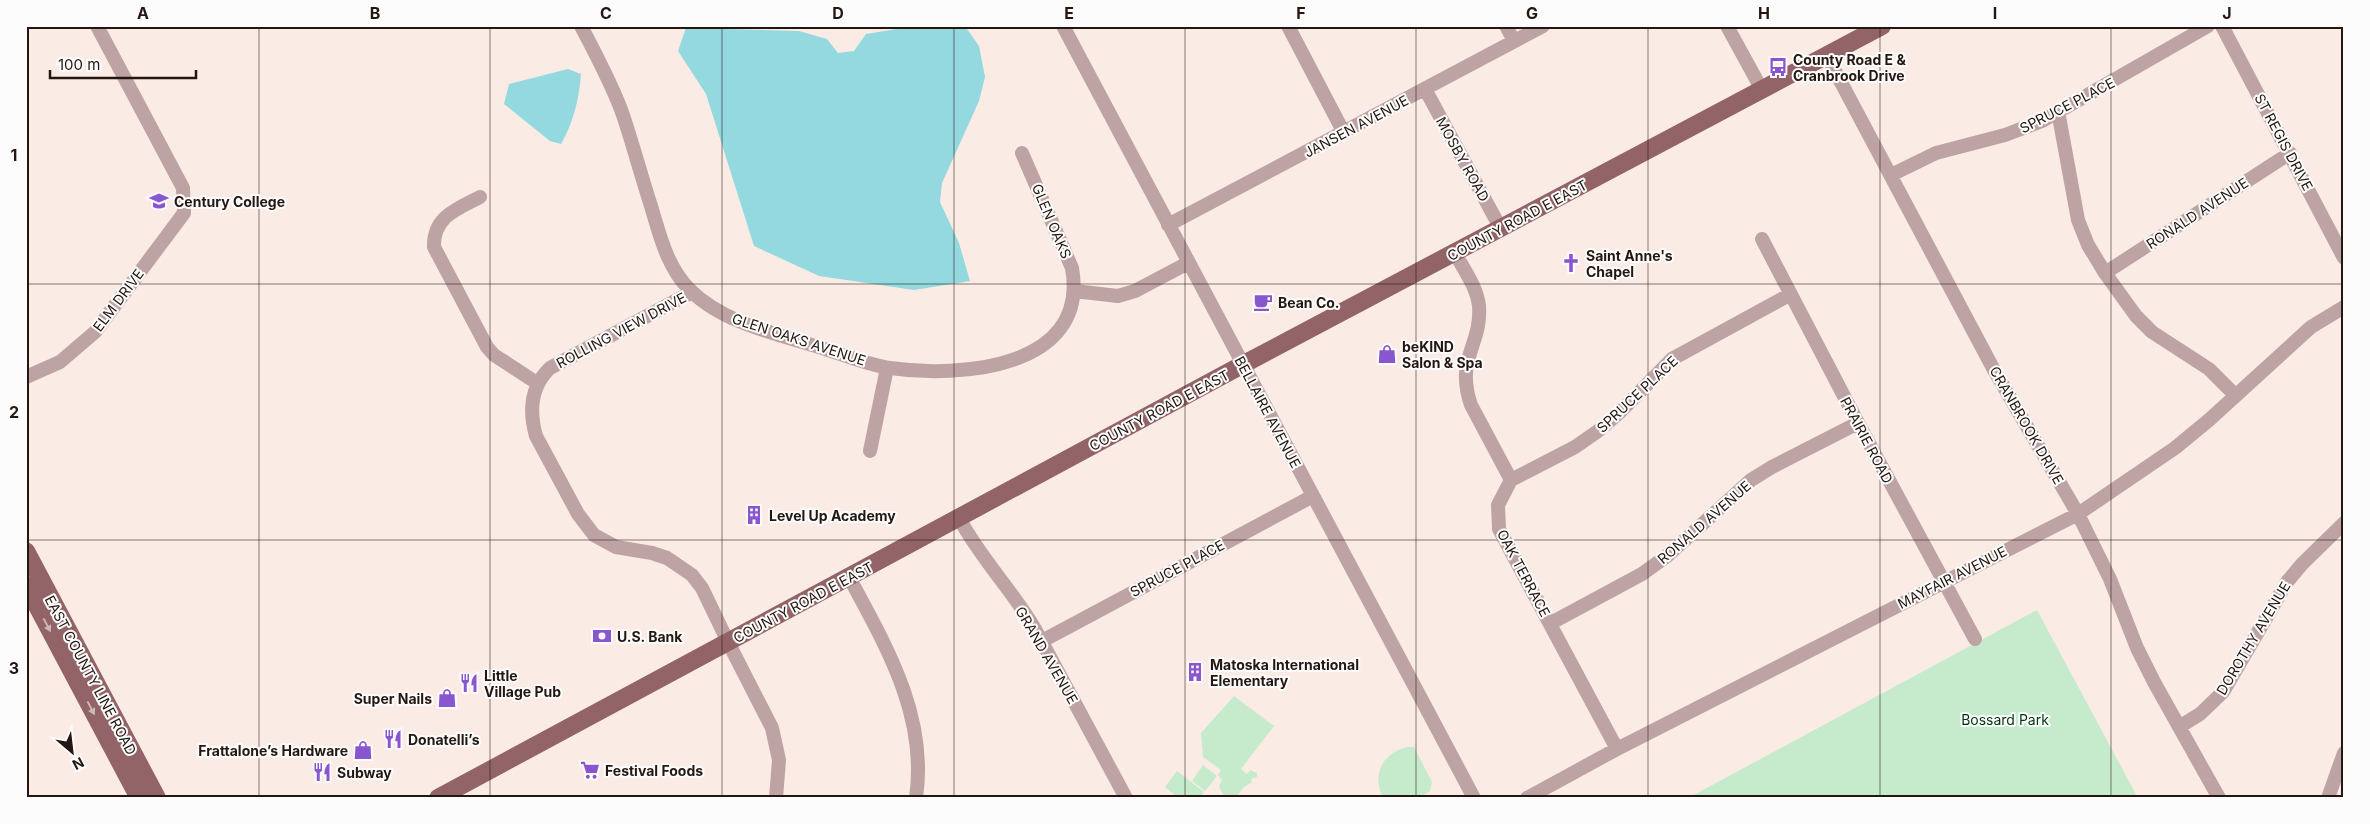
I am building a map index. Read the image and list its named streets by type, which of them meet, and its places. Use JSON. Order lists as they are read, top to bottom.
{
  "streets": {
    "main road": ["COUNTY ROAD E EAST", "EAST COUNTY LINE ROAD"],
    "street": [
      "SPRUCE PLACE",
      "JANSEN AVENUE",
      "ST REGIS DRIVE",
      "MOSBY ROAD",
      "RONALD AVENUE",
      "GLEN OAKS",
      "ELM DRIVE",
      "ROLLING VIEW DRIVE",
      "GLEN OAKS AVENUE",
      "BELLAIRE AVENUE",
      "CRANBROOK DRIVE",
      "PRAIRIE ROAD",
      "OAK TERRACE",
      "MAYFAIR AVENUE",
      "DOROTHY AVENUE",
      "GRAND AVENUE"
    ]
  },
  "crossings": [
    ["SPRUCE PLACE", "BELLAIRE AVENUE"],
    ["SPRUCE PLACE", "CRANBROOK DRIVE"],
    ["SPRUCE PLACE", "PRAIRIE ROAD"],
    ["SPRUCE PLACE", "OAK TERRACE"],
    ["SPRUCE PLACE", "GRAND AVENUE"],
    ["JANSEN AVENUE", "MOSBY ROAD"],
    ["JANSEN AVENUE", "BELLAIRE AVENUE"],
    ["ST REGIS DRIVE", "RONALD AVENUE"],
    ["MOSBY ROAD", "COUNTY ROAD E EAST"],
    ["RONALD AVENUE", "PRAIRIE ROAD"],
    ["RONALD AVENUE", "OAK TERRACE"],
    ["COUNTY ROAD E EAST", "BELLAIRE AVENUE"],
    ["COUNTY ROAD E EAST", "CRANBROOK DRIVE"],
    ["COUNTY ROAD E EAST", "GRAND AVENUE"],
    ["GLEN OAKS", "GLEN OAKS AVENUE"],
    ["ROLLING VIEW DRIVE", "GLEN OAKS AVENUE"],
    ["CRANBROOK DRIVE", "MAYFAIR AVENUE"],
    ["CRANBROOK DRIVE", "DOROTHY AVENUE"],
    ["PRAIRIE ROAD", "MAYFAIR AVENUE"],
    ["OAK TERRACE", "MAYFAIR AVENUE"]
  ],
  "parks": ["Bossard Park"],
  "places": {
    "bus stop": ["County Road E & Cranbrook Drive"],
    "school or university": ["Century College"],
    "church": ["Saint Anne's Chapel"],
    "cafe": ["Bean Co."],
    "shop": ["beKIND Salon & Spa", "Super Nails", "Frattalone’s Hardware"],
    "building": ["Level Up Academy", "Matoska International Elementary"],
    "bank": ["U.S. Bank"],
    "restaurant": ["Little Village Pub", "Donatelli’s", "Subway"],
    "supermarket": ["Festival Foods"]
  },
  "scale_bar": "100 m",
  "north": "bottom right",
  "grid": {
    "columns": [
      "A",
      "B",
      "C",
      "D",
      "E",
      "F",
      "G",
      "H",
      "I",
      "J"
    ],
    "rows": ["1", "2", "3"]
  }
}
